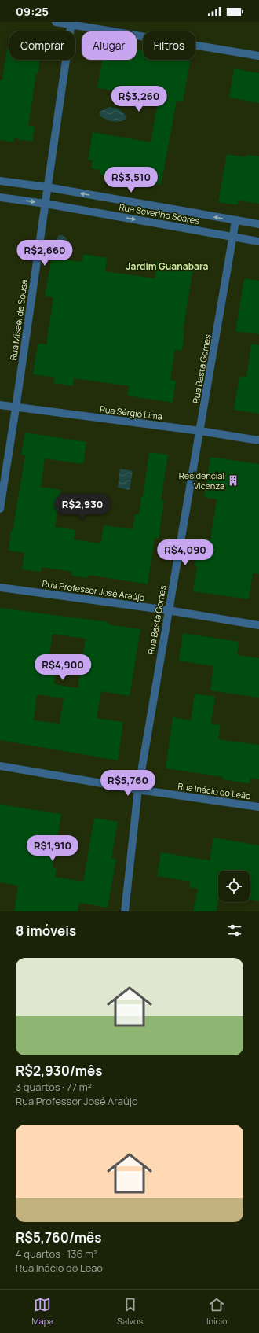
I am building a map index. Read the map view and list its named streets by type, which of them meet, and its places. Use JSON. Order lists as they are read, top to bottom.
{
  "streets": {
    "street": [
      "Rua Severino Soares",
      "Rua Misael de Sousa",
      "Rua Basta Gomes",
      "Rua Sérgio Lima",
      "Rua Professor José Araújo",
      "Rua Inácio do Leão"
    ]
  },
  "crossings": [
    ["Rua Severino Soares", "Rua Misael de Sousa"],
    ["Rua Severino Soares", "Rua Basta Gomes"],
    ["Rua Misael de Sousa", "Rua Sérgio Lima"],
    ["Rua Basta Gomes", "Rua Sérgio Lima"],
    ["Rua Basta Gomes", "Rua Professor José Araújo"],
    ["Rua Basta Gomes", "Rua Inácio do Leão"]
  ],
  "districts": ["Jardim Guanabara"],
  "places": {
    "building": ["Residencial Vicenza"]
  },
  "page": {
    "status": "09:25",
    "chip": ["Comprar", "Alugar", "Filtros"],
    "price": [
      "R$3,260",
      "R$3,510",
      "R$2,660",
      "R$2,930",
      "R$4,090",
      "R$4,900",
      "R$5,760",
      "R$1,910"
    ],
    "heading": "8 imóveis",
    "list": [
      {
        "name": "R$2,930/mês",
        "note": "3 quartos · 77 m² · Rua Professor José Araújo"
      },
      {
        "name": "R$5,760/mês",
        "note": "4 quartos · 136 m² · Rua Inácio do Leão"
      }
    ],
    "tabs": ["Mapa", "Salvos", "Início"]
  }
}
